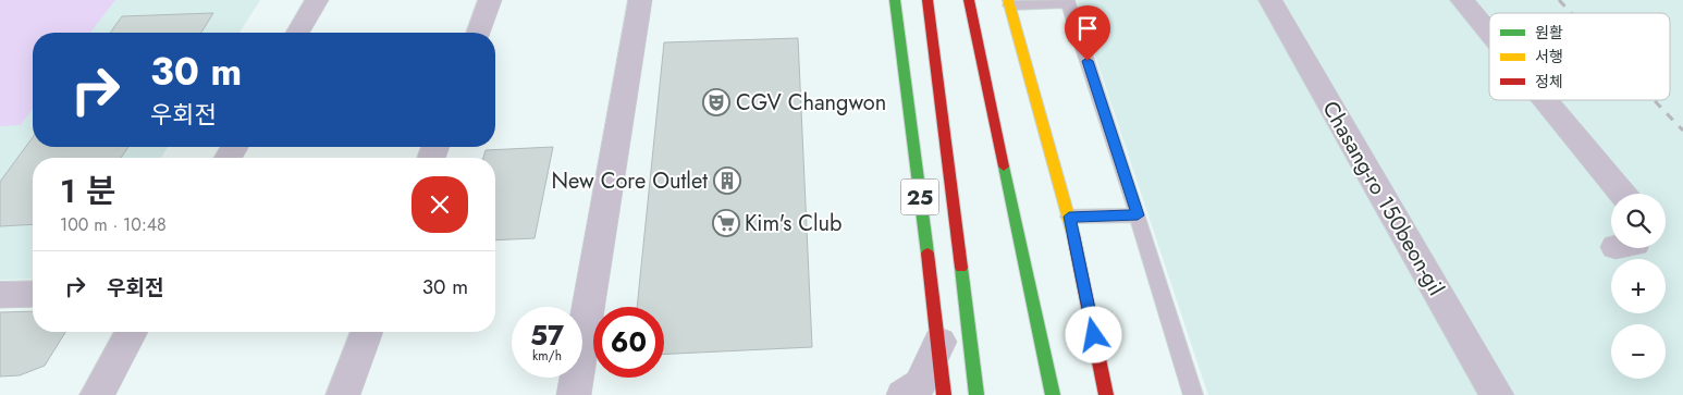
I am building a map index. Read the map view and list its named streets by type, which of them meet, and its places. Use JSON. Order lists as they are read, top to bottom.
{
  "streets": {
    "main road": ["25"],
    "street": ["Chasang-ro 150beon-gil"]
  },
  "places": {
    "theatre": ["CGV Changwon"],
    "building": ["New Core Outlet"],
    "supermarket": ["Kim's Club"]
  },
  "legend": ["원활", "서행", "정체"],
  "page": {
    "turn": ["30 m", "우회전"],
    "heading": ["1 분", "100 m · 10:48"],
    "map_buttons": ["+", "−"],
    "list": [
      {
        "name": "우회전",
        "value": "30 m"
      }
    ],
    "speed": "57 km/h",
    "limit": "60"
  }
}
